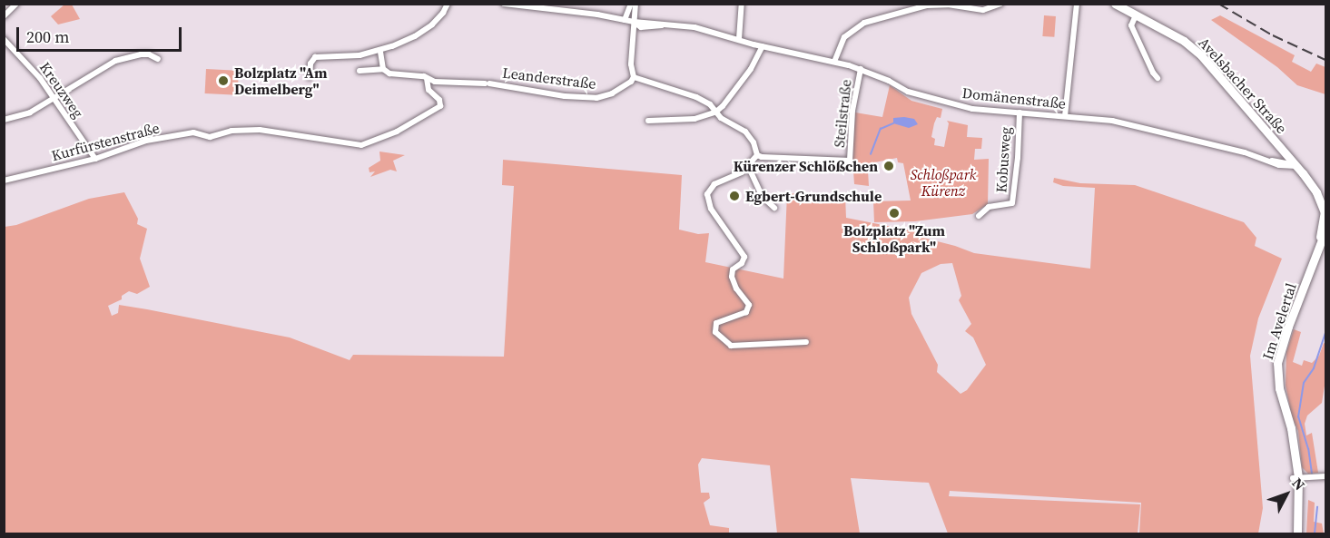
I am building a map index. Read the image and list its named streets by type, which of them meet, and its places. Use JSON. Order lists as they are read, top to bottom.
{
  "streets": {
    "main road": ["Avelsbacher Straße", "Im Avelertal"],
    "street": [
      "Leanderstraße",
      "Kreuzweg",
      "Domänenstraße",
      "Steilstraße",
      "Kurfürstenstraße",
      "Kobusweg"
    ]
  },
  "crossings": [
    ["Leanderstraße", "Kurfürstenstraße"],
    ["Avelsbacher Straße", "Domänenstraße"],
    ["Avelsbacher Straße", "Im Avelertal"],
    ["Kreuzweg", "Kurfürstenstraße"],
    ["Domänenstraße", "Steilstraße"],
    ["Domänenstraße", "Kobusweg"]
  ],
  "parks": ["Schloßpark Kürenz"],
  "places": [
    "Bolzplatz \"Am Deimelberg\"",
    "Kürenzer Schlößchen",
    "Egbert-Grundschule",
    "Bolzplatz \"Zum Schloßpark\""
  ],
  "scale_bar": "200 m",
  "north": "top right"
}
